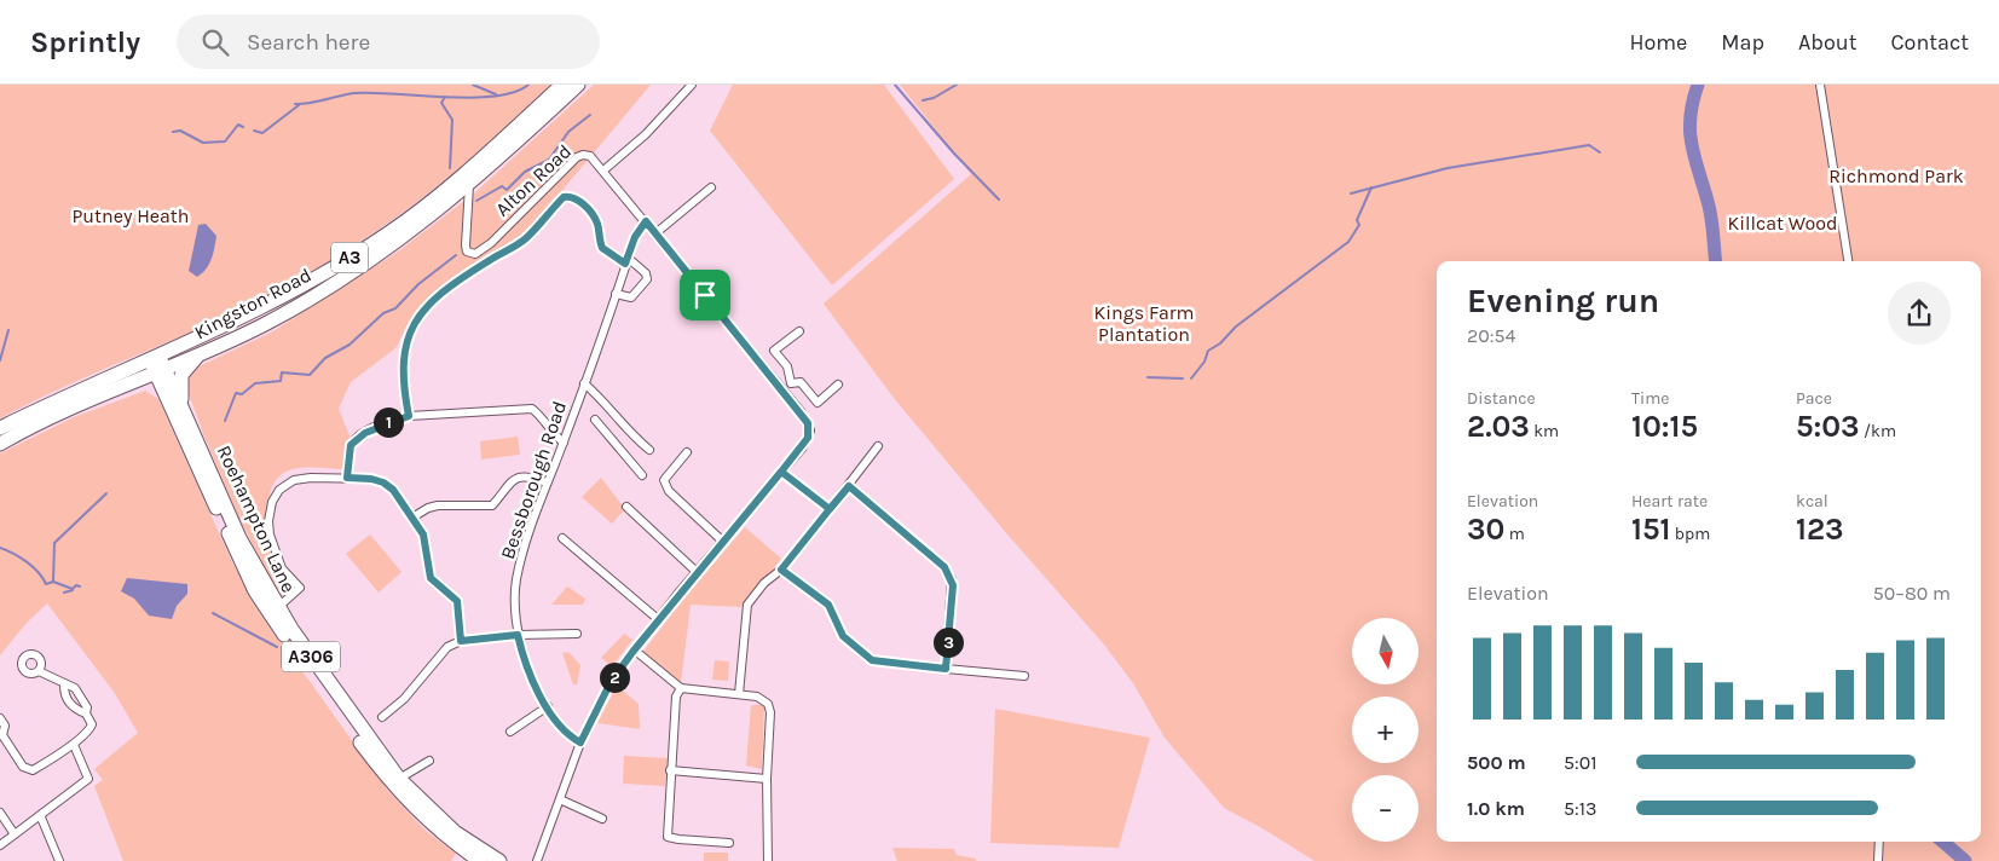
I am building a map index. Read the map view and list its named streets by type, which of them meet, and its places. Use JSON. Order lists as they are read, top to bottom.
{
  "streets": {
    "highway": [
      "A3",
      "Kingston Road",
      "Roehampton Lane",
      "A306"
    ],
    "street": ["Alton Road", "Bessborough Road"]
  },
  "crossings": [
    ["Alton Road", "Kingston Road"],
    ["Alton Road", "Bessborough Road"],
    ["Kingston Road", "Roehampton Lane"],
    ["Kingston Road", "A306"],
    ["Roehampton Lane", "A306"]
  ],
  "parks": [
    "Richmond Park",
    "Putney Heath",
    "Killcat Wood",
    "Kings Farm Plantation"
  ],
  "north": "bottom",
  "page": {
    "header": "Sprintly",
    "search": "Search here",
    "nav": [
      "Home",
      "Map",
      "About",
      "Contact"
    ],
    "heading": ["Evening run", "20:54"],
    "stats": [
      ["Distance", "2.03 km"],
      ["Time", "10:15"],
      ["Pace", "5:03 /km"],
      ["Elevation", "30 m"],
      ["Heart rate", "151 bpm"],
      ["kcal", "123"]
    ],
    "pins": ["1", "3", "2"],
    "chart": ["Elevation", "50–80 m"],
    "map_buttons": ["+", "−"],
    "list": [
      {
        "name": "500 m",
        "note": "5:01"
      },
      {
        "name": "1.0 km",
        "note": "5:13"
      }
    ]
  }
}
